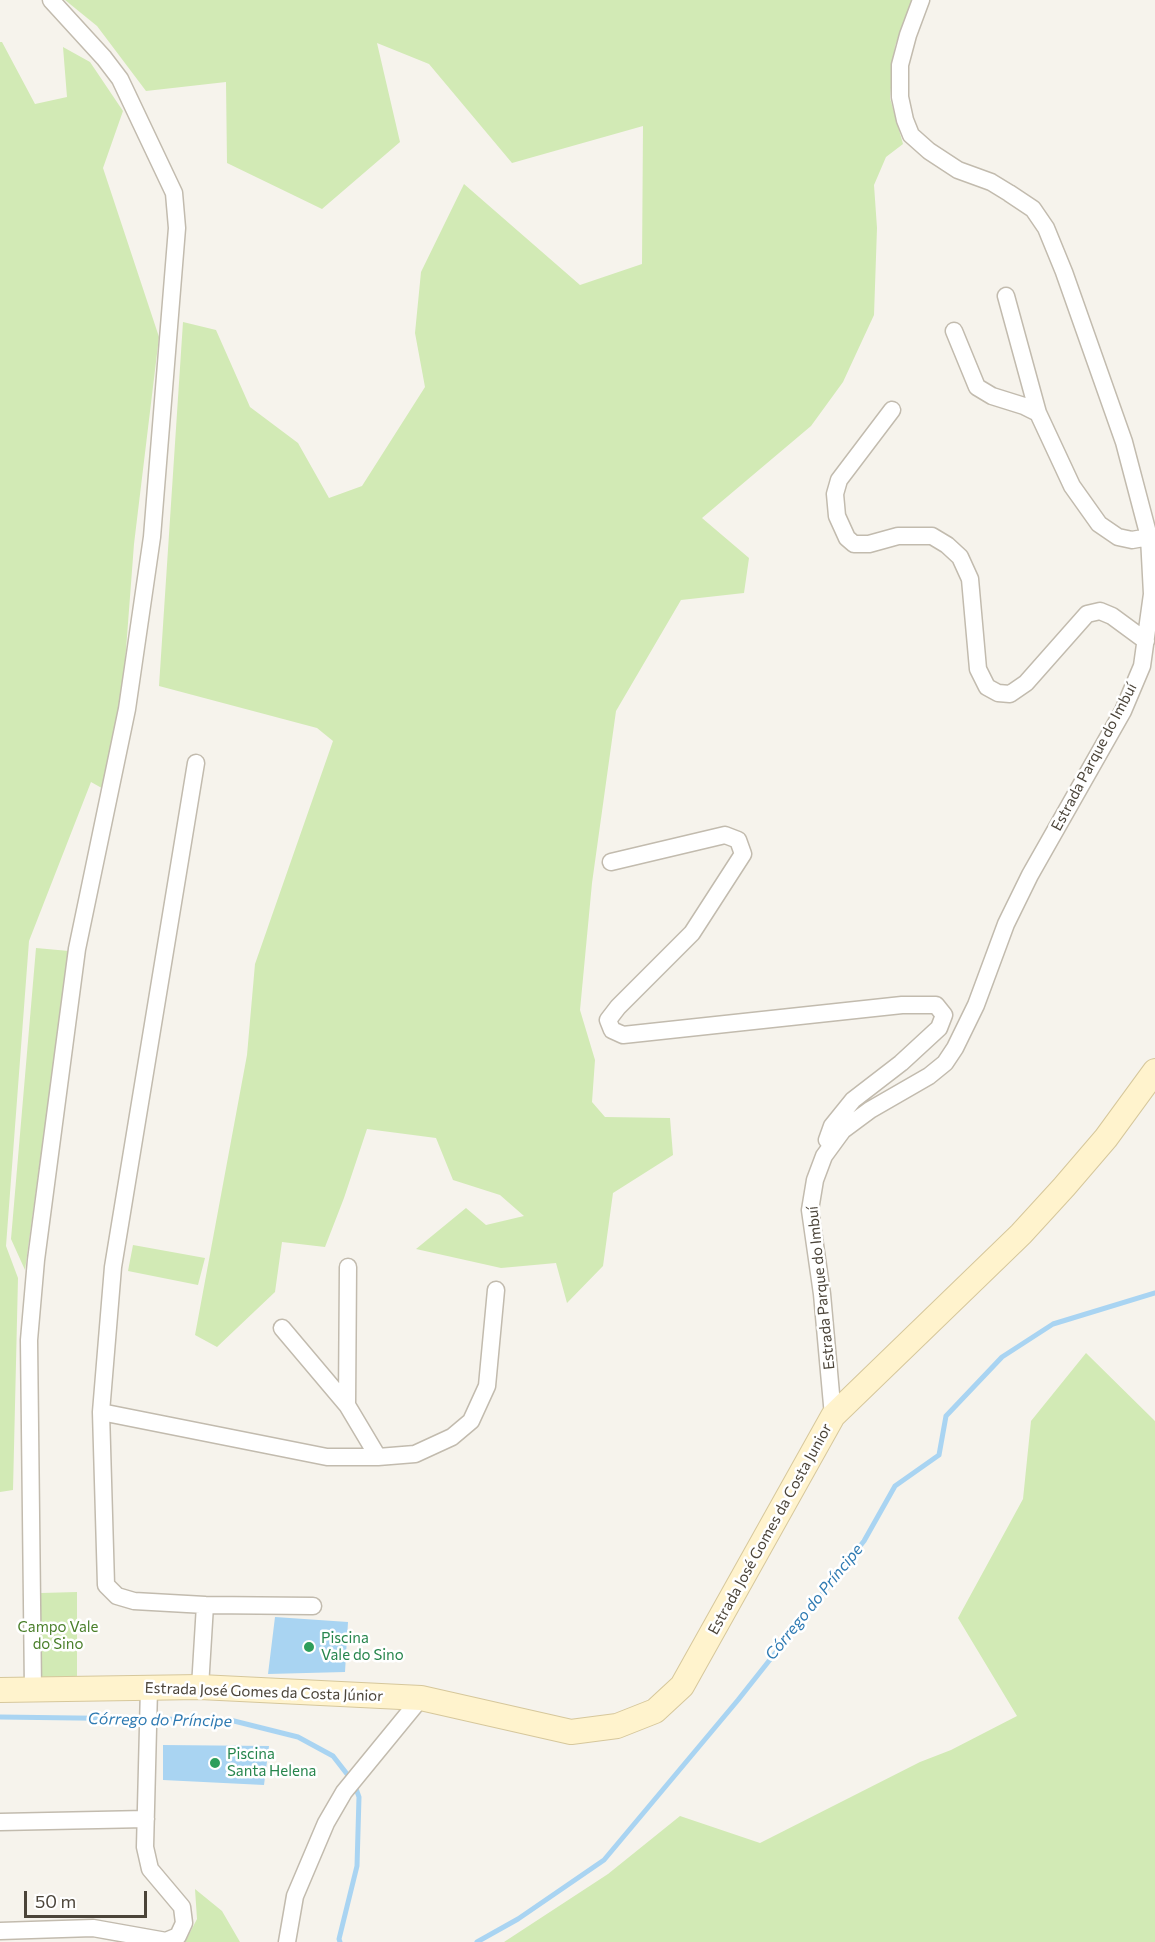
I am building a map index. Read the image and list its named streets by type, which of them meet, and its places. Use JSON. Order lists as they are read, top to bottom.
{
  "streets": {
    "street": ["Estrada Parque do Imbuí", "Estrada José Gomes da Costa Junior", "Estrada José Gomes da Costa Júnior"]
  },
  "crossings": [
    ["Estrada Parque do Imbuí", "Estrada José Gomes da Costa Junior"],
    ["Estrada José Gomes da Costa Junior", "Estrada José Gomes da Costa Júnior"]
  ],
  "water": ["Córrego do Príncipe"],
  "parks": ["Campo Vale do Sino"],
  "places": ["Piscina Vale do Sino", "Piscina Santa Helena"],
  "scale_bar": "50 m"
}
